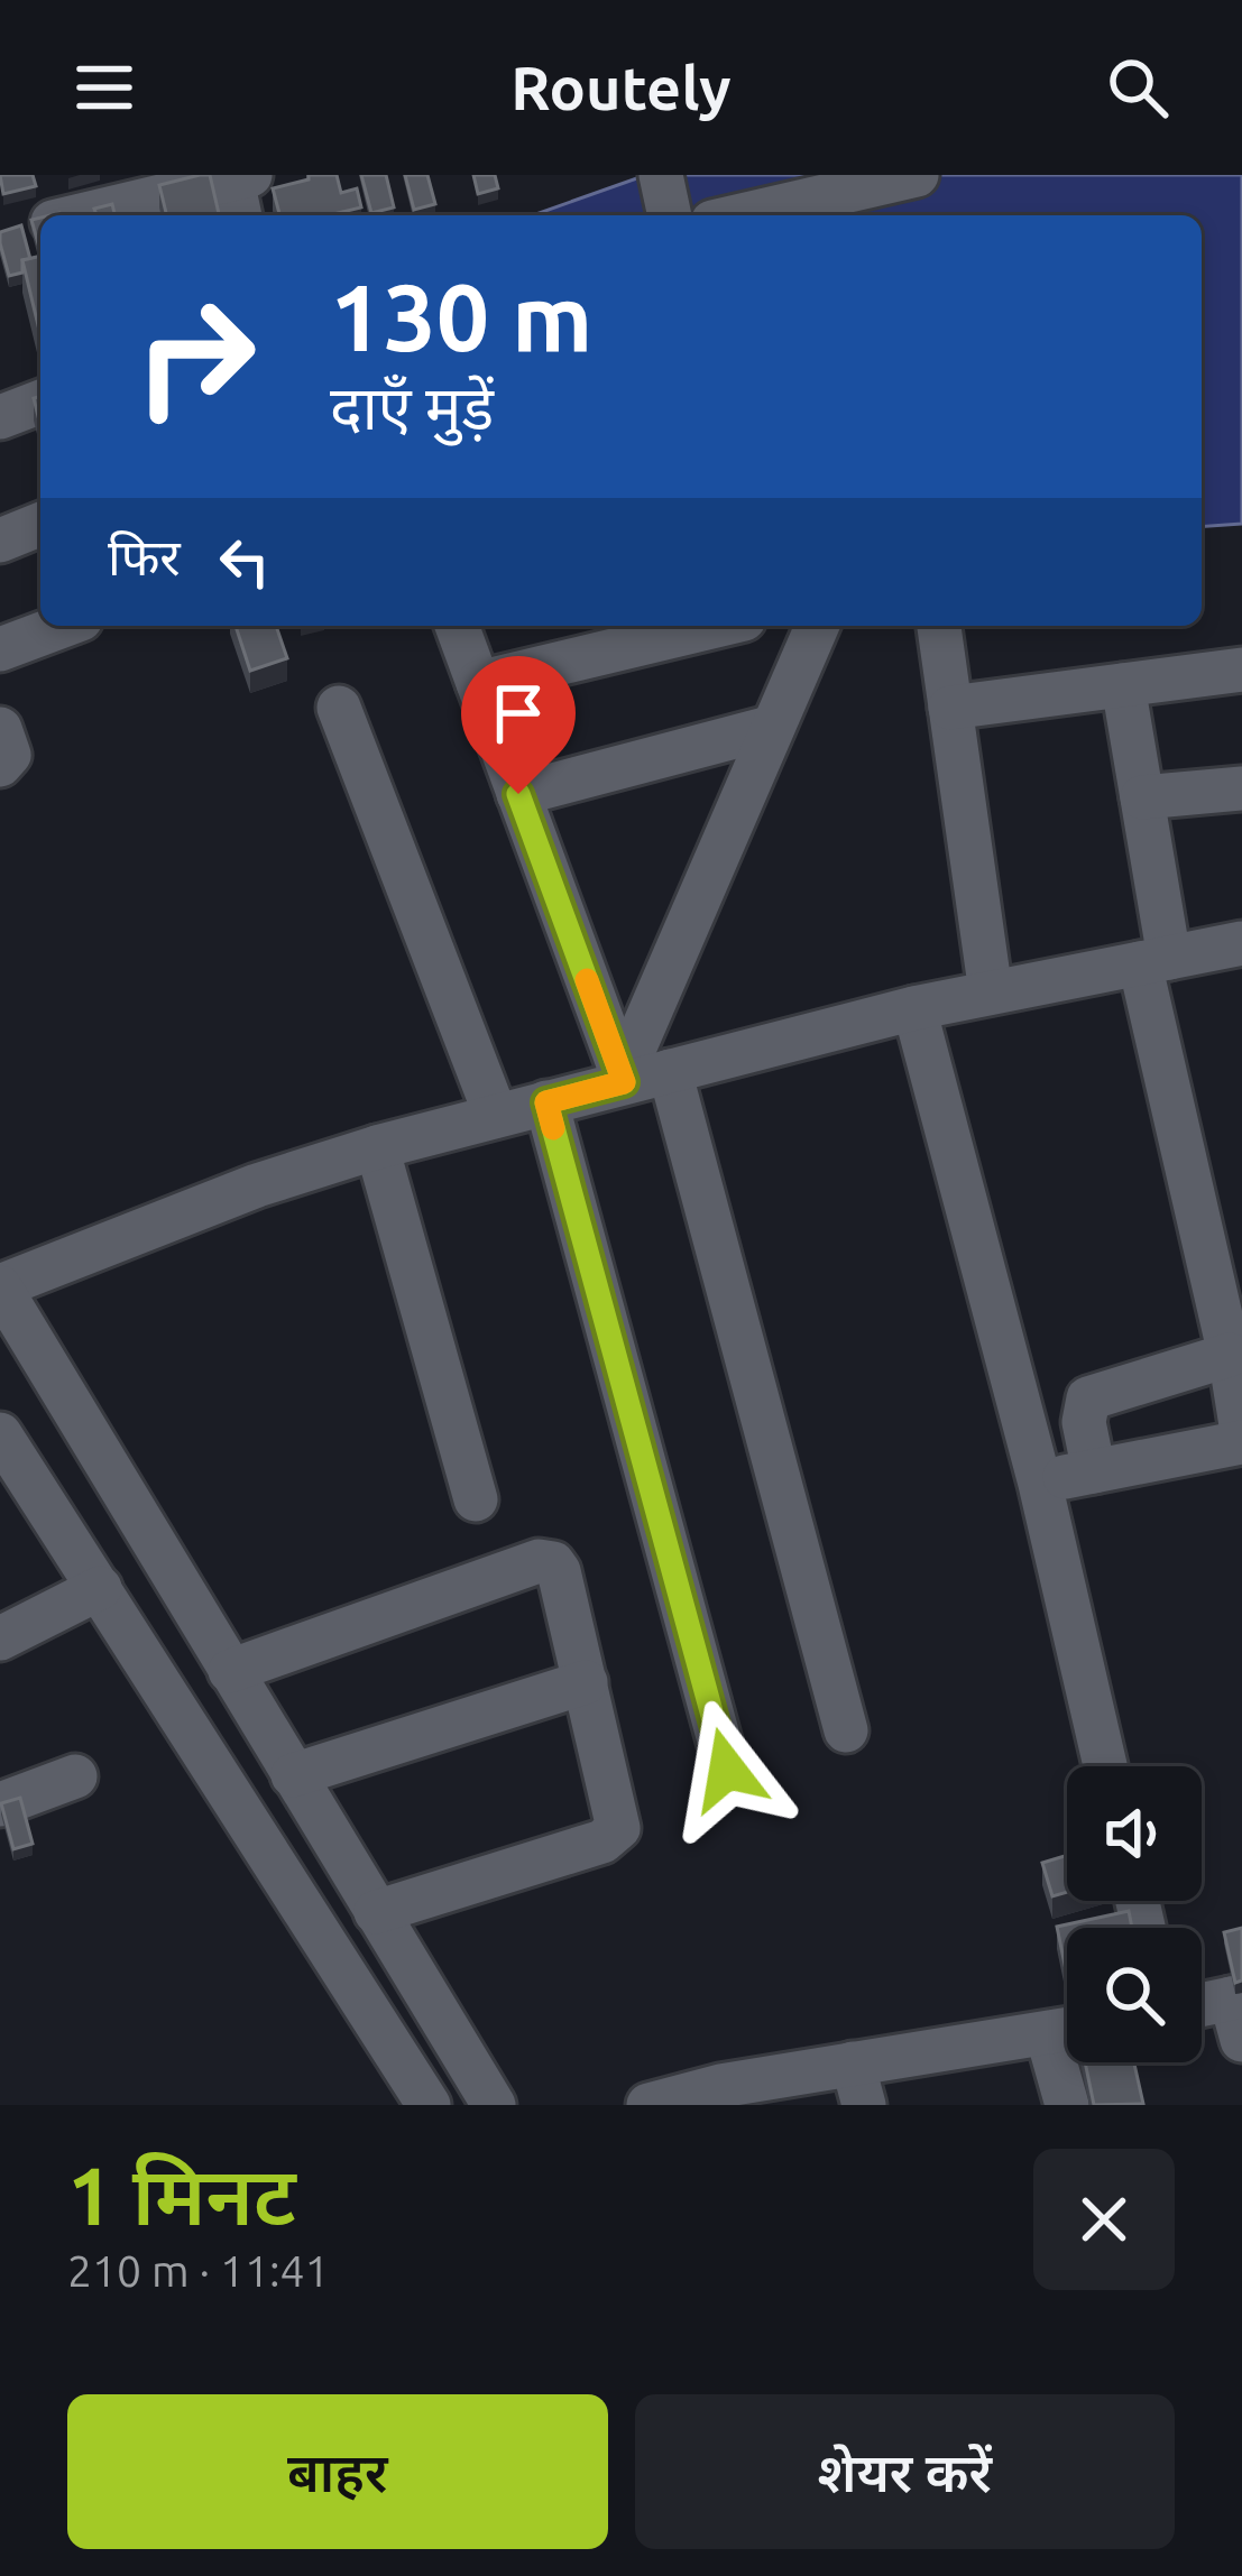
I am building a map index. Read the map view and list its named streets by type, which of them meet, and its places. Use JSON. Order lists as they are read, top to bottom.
{
  "page": {
    "header": "Routely",
    "turn": ["130 m", "दाएँ मुड़ें"],
    "then": "फिर",
    "heading": ["1 मिनट", "210 m · 11:41"],
    "buttons": ["बाहर", "शेयर करें"]
  }
}
